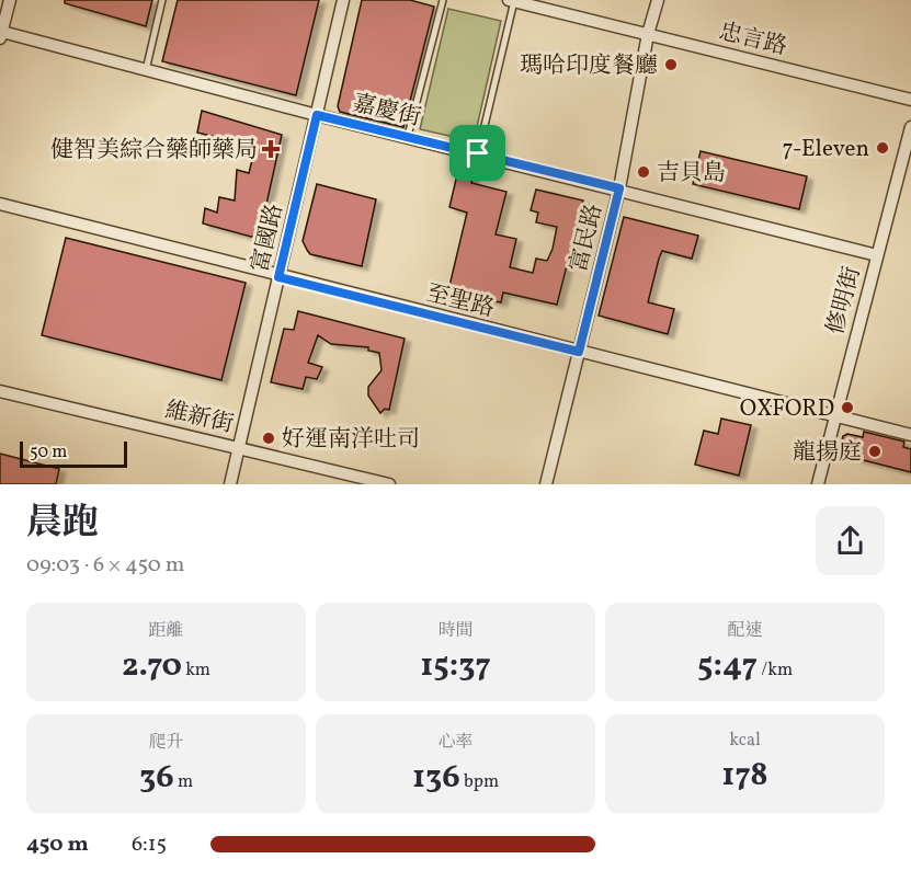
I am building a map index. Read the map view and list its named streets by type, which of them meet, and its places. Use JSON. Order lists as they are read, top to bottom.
{
  "streets": {
    "street": [
      "忠言路",
      "嘉慶街",
      "富國路",
      "富民路",
      "至聖路",
      "修明街",
      "維新街"
    ]
  },
  "crossings": [
    ["忠言路", "富民路"],
    ["嘉慶街", "富國路"],
    ["嘉慶街", "富民路"],
    ["嘉慶街", "修明街"],
    ["富國路", "至聖路"],
    ["富國路", "維新街"],
    ["富民路", "至聖路"],
    ["至聖路", "修明街"]
  ],
  "places": {
    "other": [
      "瑪哈印度餐廳",
      "7-Eleven",
      "吉貝島",
      "OXFORD",
      "好運南洋吐司",
      "龍揚庭"
    ],
    "health": ["健智美綜合藥師藥局"]
  },
  "scale_bar": "50 m",
  "page": {
    "scale": "50 m",
    "heading": ["晨跑", "09:03 · 6 × 450 m"],
    "stats": [
      ["距離", "2.70 km"],
      ["時間", "15:37"],
      ["配速", "5:47 /km"],
      ["爬升", "36 m"],
      ["心率", "136 bpm"],
      ["kcal", "178"]
    ],
    "list": [
      {
        "name": "450 m",
        "note": "6:15"
      }
    ]
  }
}
